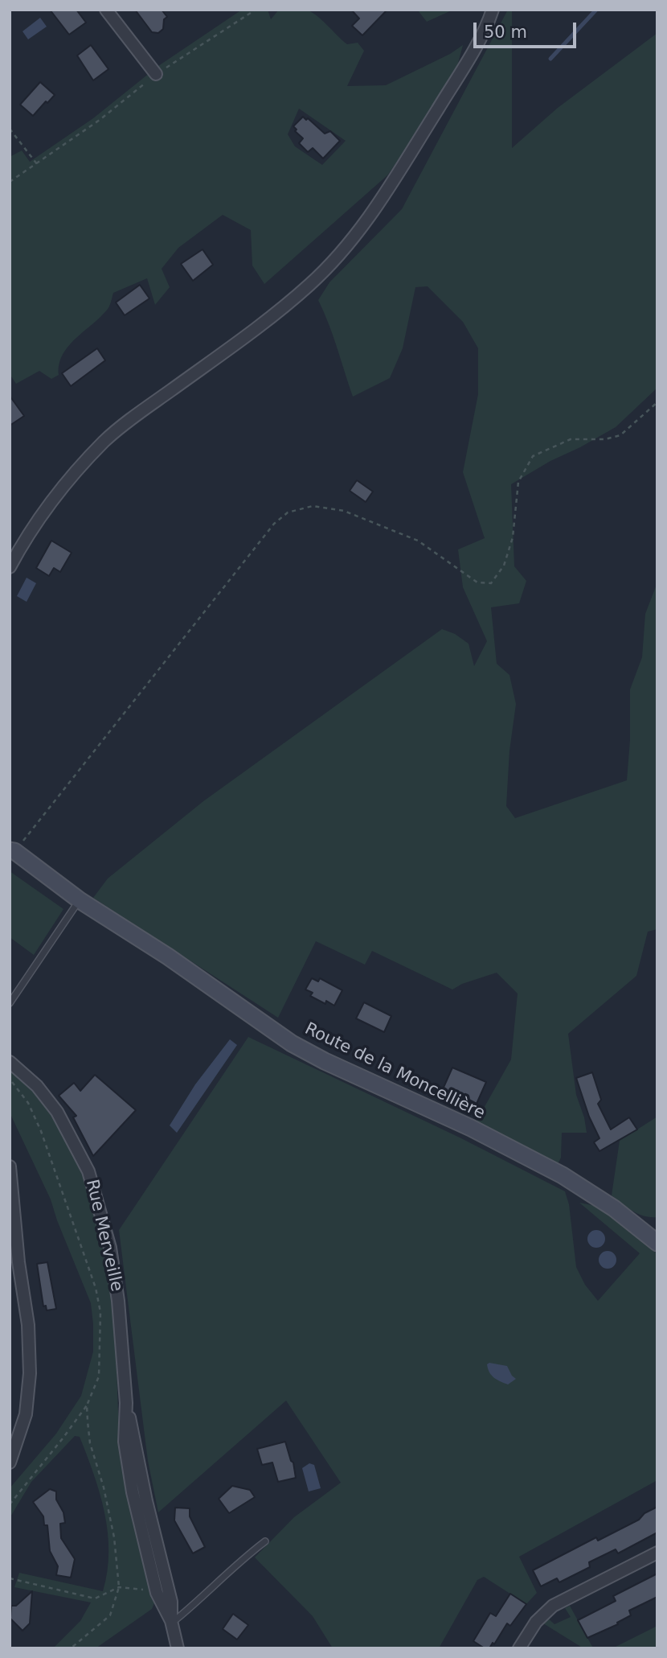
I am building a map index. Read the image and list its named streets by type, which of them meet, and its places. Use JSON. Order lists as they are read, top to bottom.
{
  "streets": {
    "street": ["Route de la Moncellière", "Rue Merveille"]
  },
  "scale_bar": "50 m"
}
